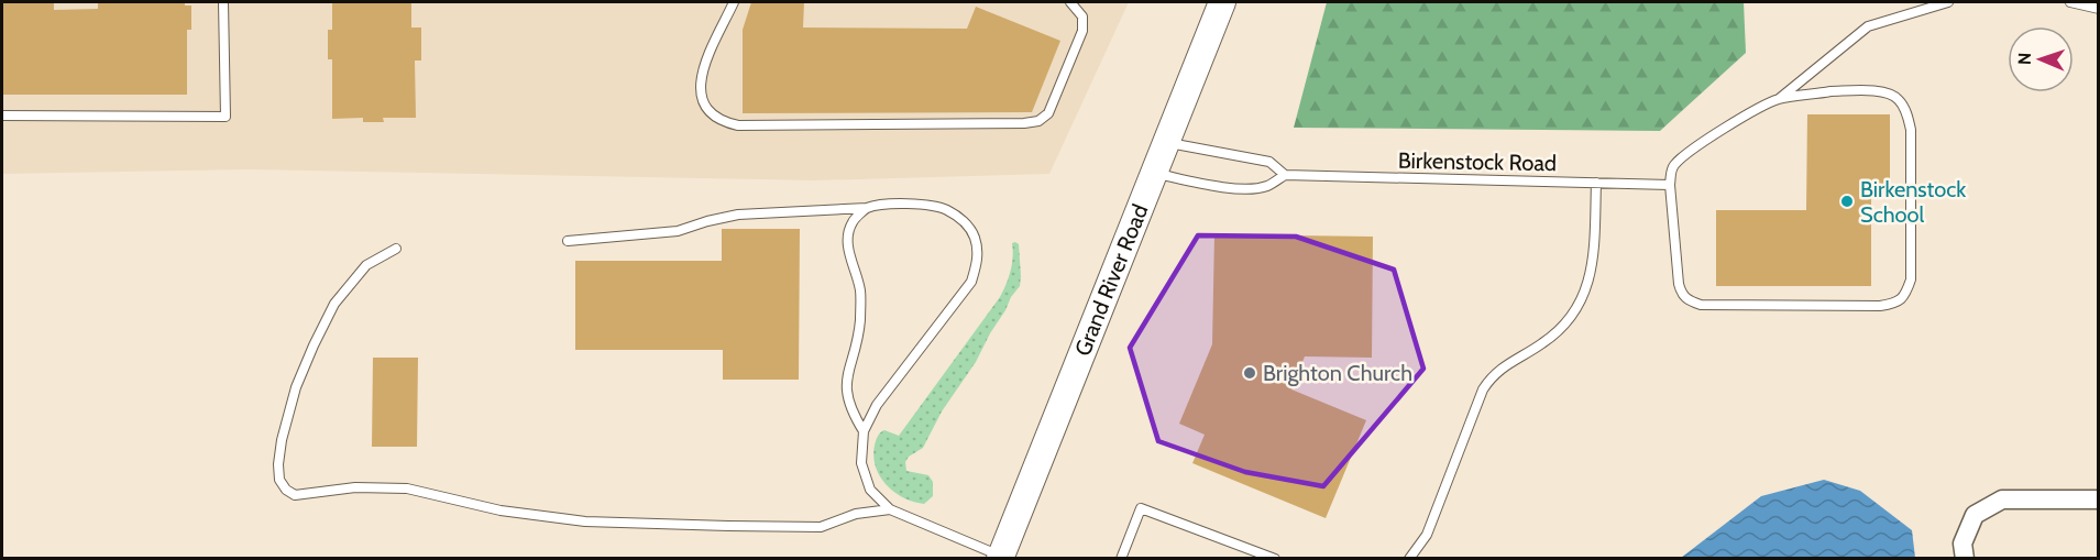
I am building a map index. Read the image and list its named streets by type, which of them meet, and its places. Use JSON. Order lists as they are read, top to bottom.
{
  "streets": {
    "main road": ["Grand River Road"],
    "lane": ["Birkenstock Road"]
  },
  "crossings": [
    ["Birkenstock Road", "Grand River Road"]
  ],
  "places": ["Birkenstock School", "Brighton Church"],
  "north": "left"
}
